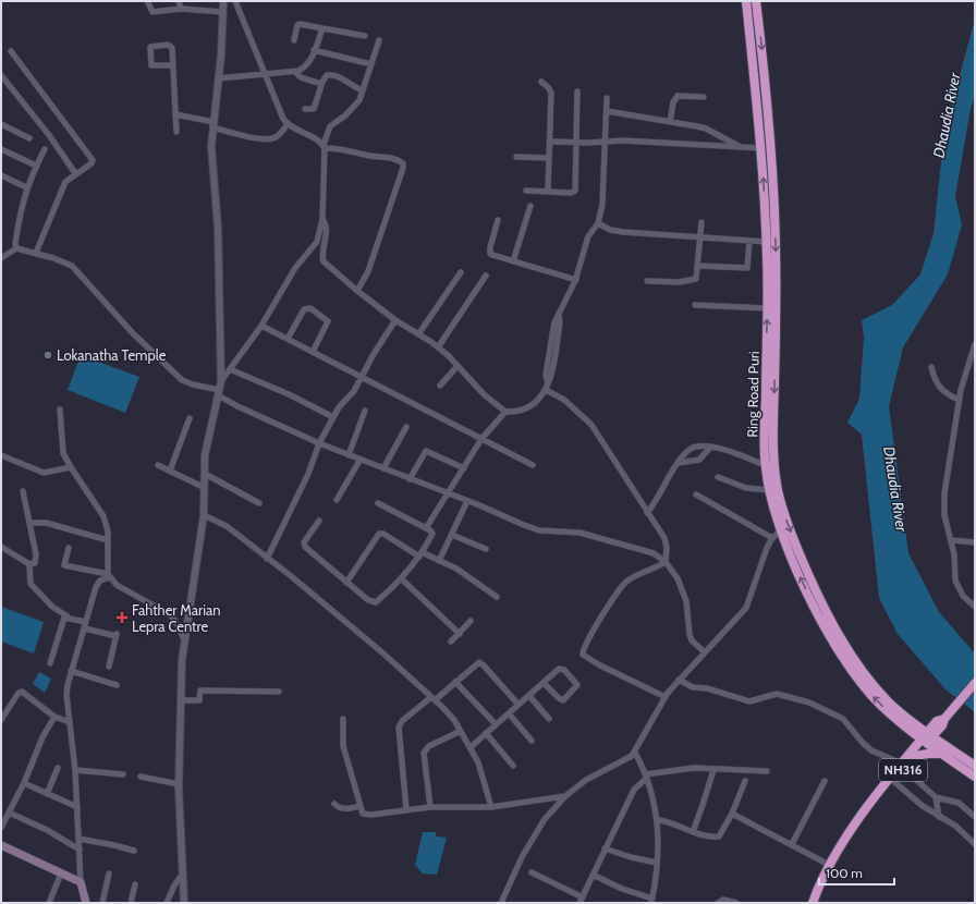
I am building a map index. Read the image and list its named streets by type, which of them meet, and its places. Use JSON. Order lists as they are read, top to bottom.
{
  "streets": {
    "highway": ["Ring Road Puri", "NH316"]
  },
  "crossings": [
    ["Ring Road Puri", "NH316"]
  ],
  "water": ["Dhaudia River"],
  "places": {
    "other": ["Lokanatha Temple"],
    "health": ["Fahther Marian Lepra Centre"]
  },
  "scale_bar": "100 m"
}
